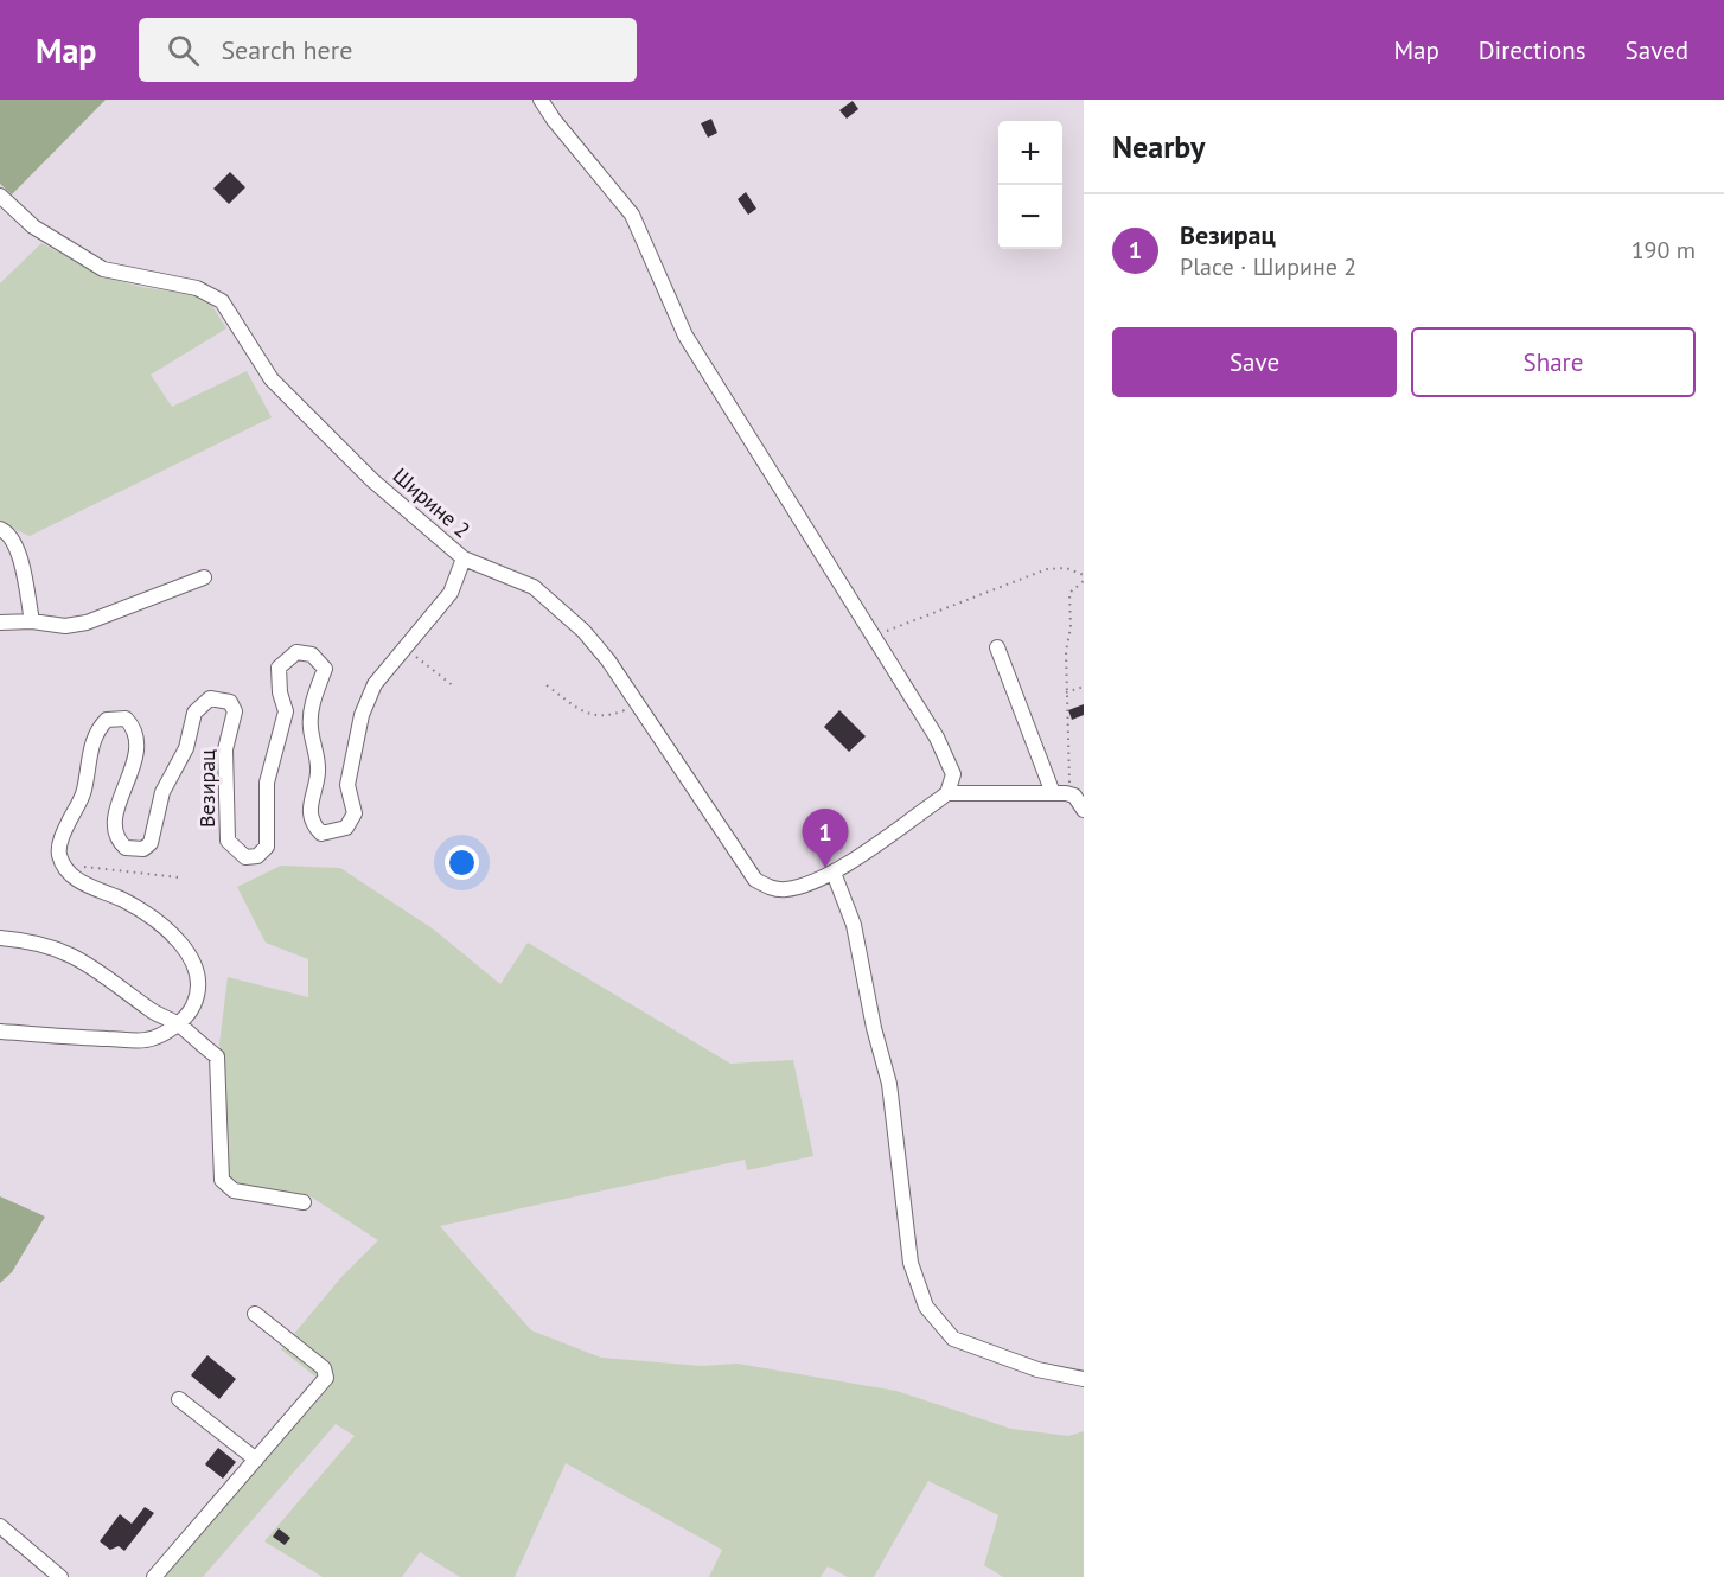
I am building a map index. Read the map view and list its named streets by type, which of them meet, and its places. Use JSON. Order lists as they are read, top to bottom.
{
  "streets": {
    "street": ["Ширине 2", "Везирац"]
  },
  "crossings": [
    ["Ширине 2", "Везирац"]
  ],
  "page": {
    "header": "Map",
    "search": "Search here",
    "nav": ["Map", "Directions", "Saved"],
    "heading": "Nearby",
    "map_buttons": ["+", "−"],
    "list": [
      {
        "mark": "1",
        "name": "Везирац",
        "note": "Place · Ширине 2",
        "value": "190 m"
      }
    ],
    "buttons": ["Save", "Share"],
    "pins": "1"
  }
}
